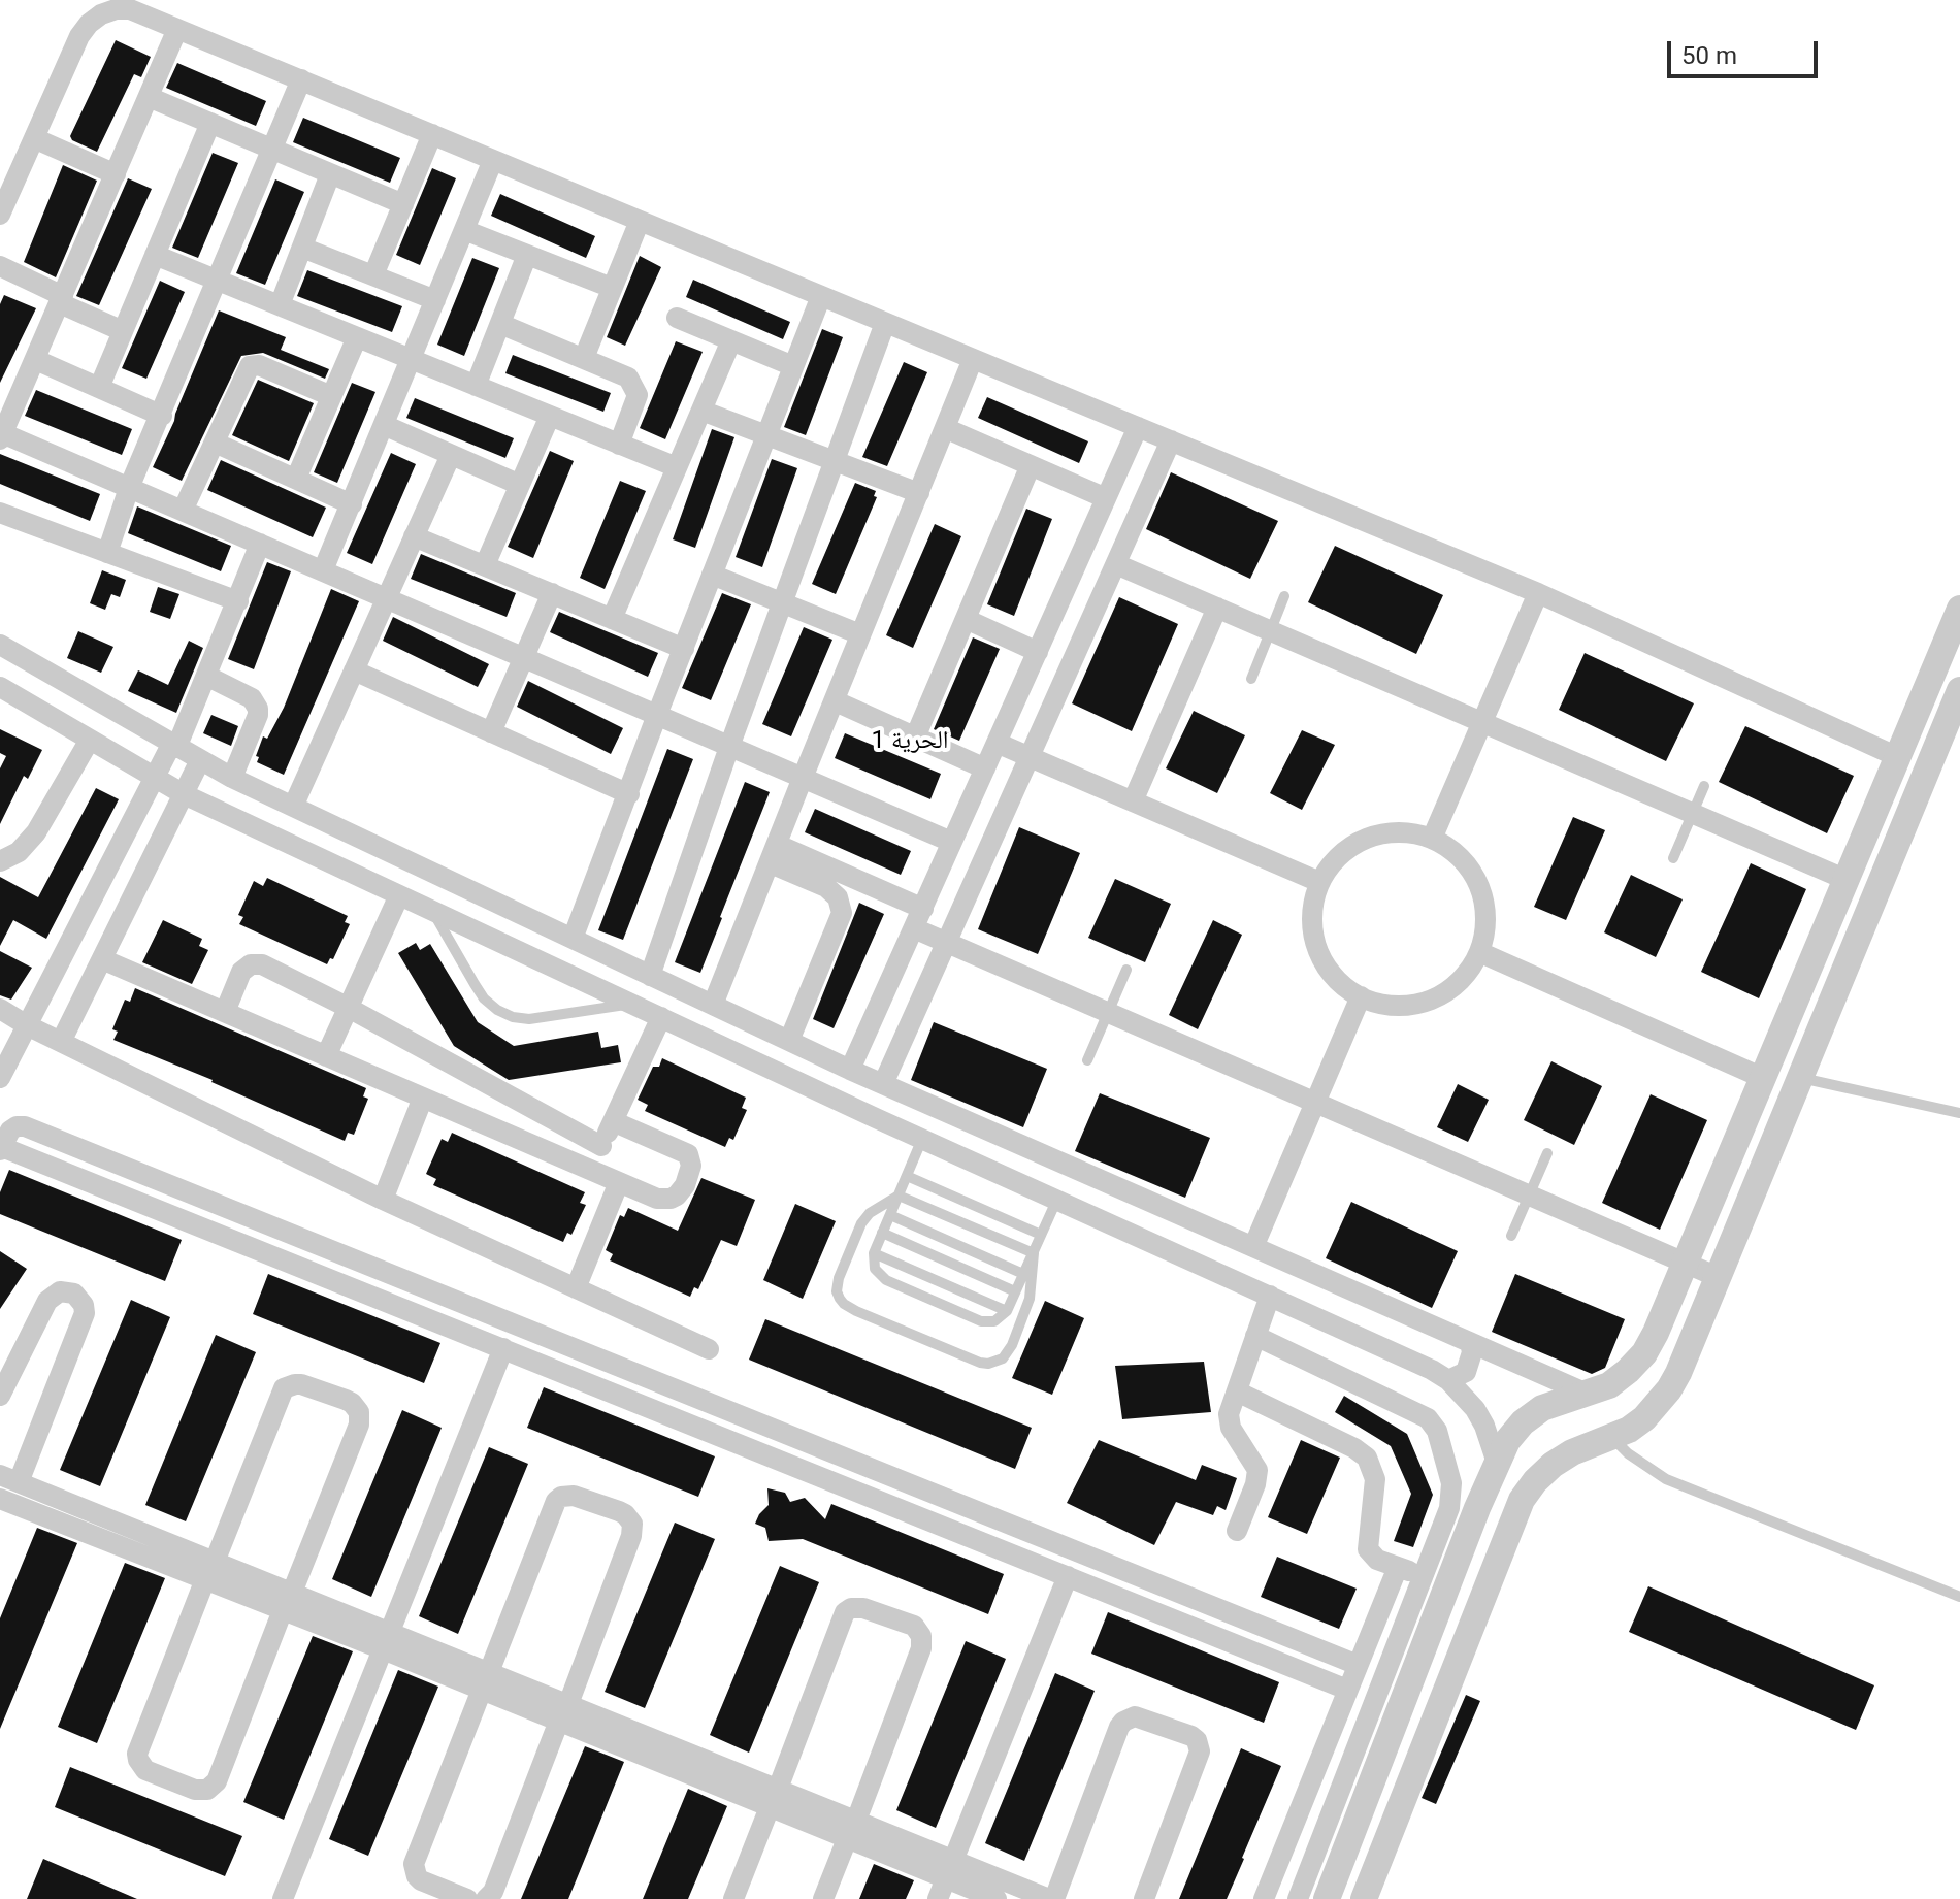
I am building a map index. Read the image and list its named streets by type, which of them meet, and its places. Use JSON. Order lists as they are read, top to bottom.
{
  "districts": ["الحرية 1"],
  "scale_bar": "50 m"
}
